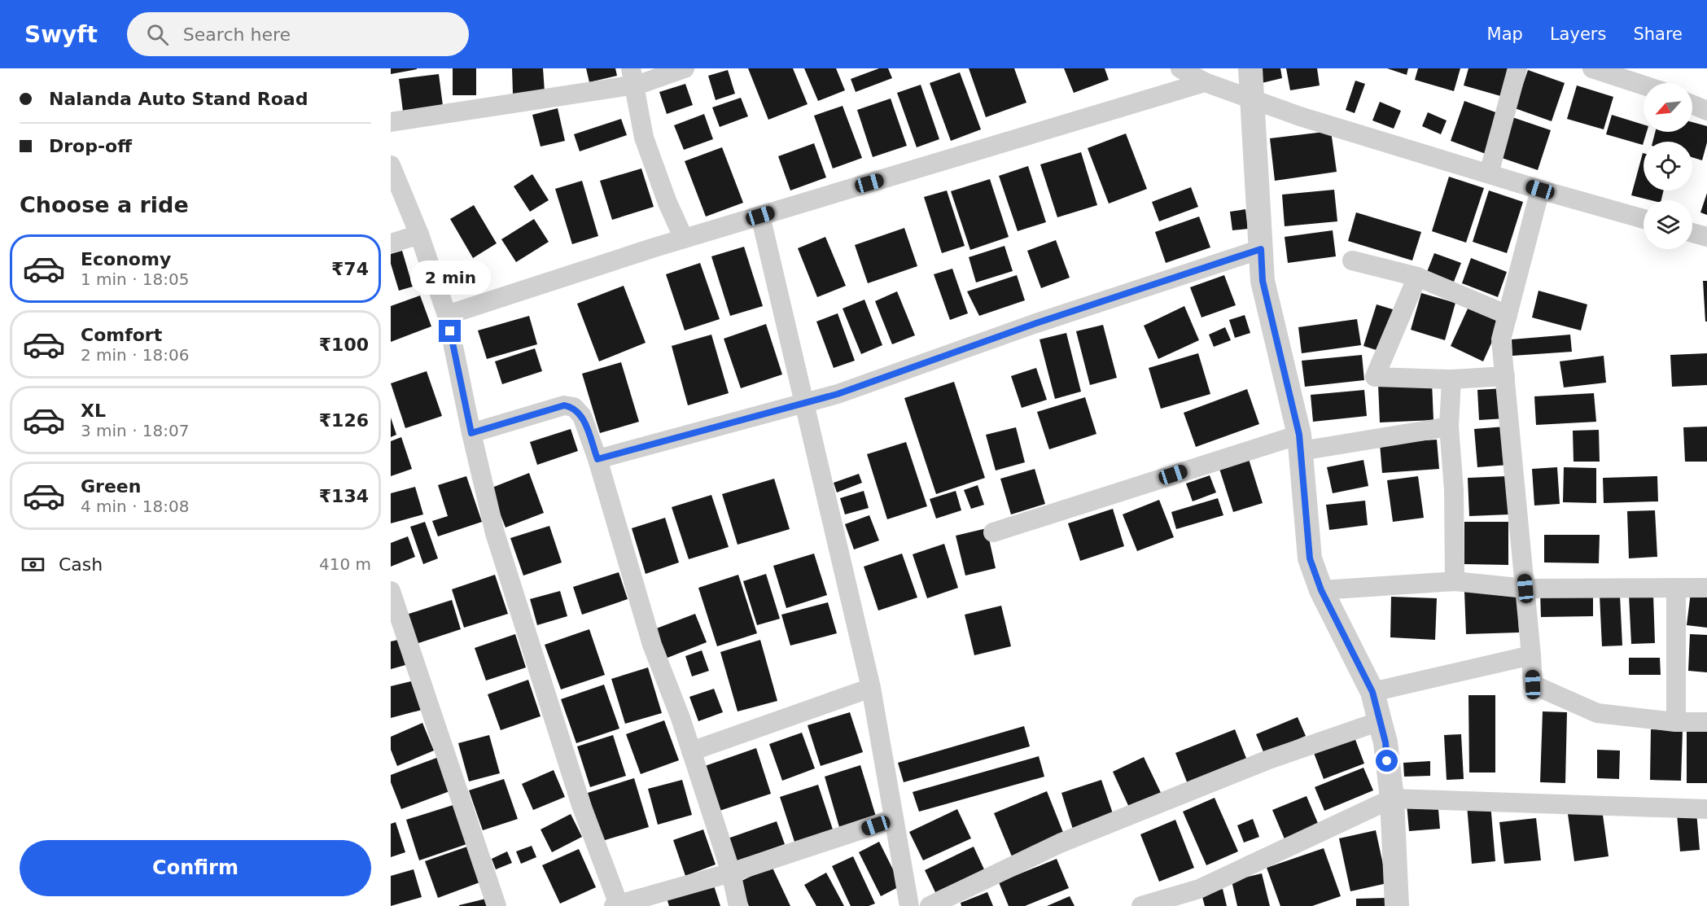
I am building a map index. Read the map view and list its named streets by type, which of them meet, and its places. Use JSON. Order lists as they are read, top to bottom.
{
  "north": "bottom left",
  "page": {
    "header": "Swyft",
    "search": "Search here",
    "nav": ["Map", "Layers", "Share"],
    "banner": ["Nalanda Auto Stand Road", "Drop-off"],
    "heading": "Choose a ride",
    "list": [
      {
        "name": "Economy",
        "note": "1 min · 18:05",
        "value": "₹74"
      },
      {
        "name": "Comfort",
        "note": "2 min · 18:06",
        "value": "₹100"
      },
      {
        "name": "XL",
        "note": "3 min · 18:07",
        "value": "₹126"
      },
      {
        "name": "Green",
        "note": "4 min · 18:08",
        "value": "₹134"
      }
    ],
    "bubble": "2 min",
    "pay": ["Cash", "410 m"],
    "buttons": "Confirm"
  }
}
